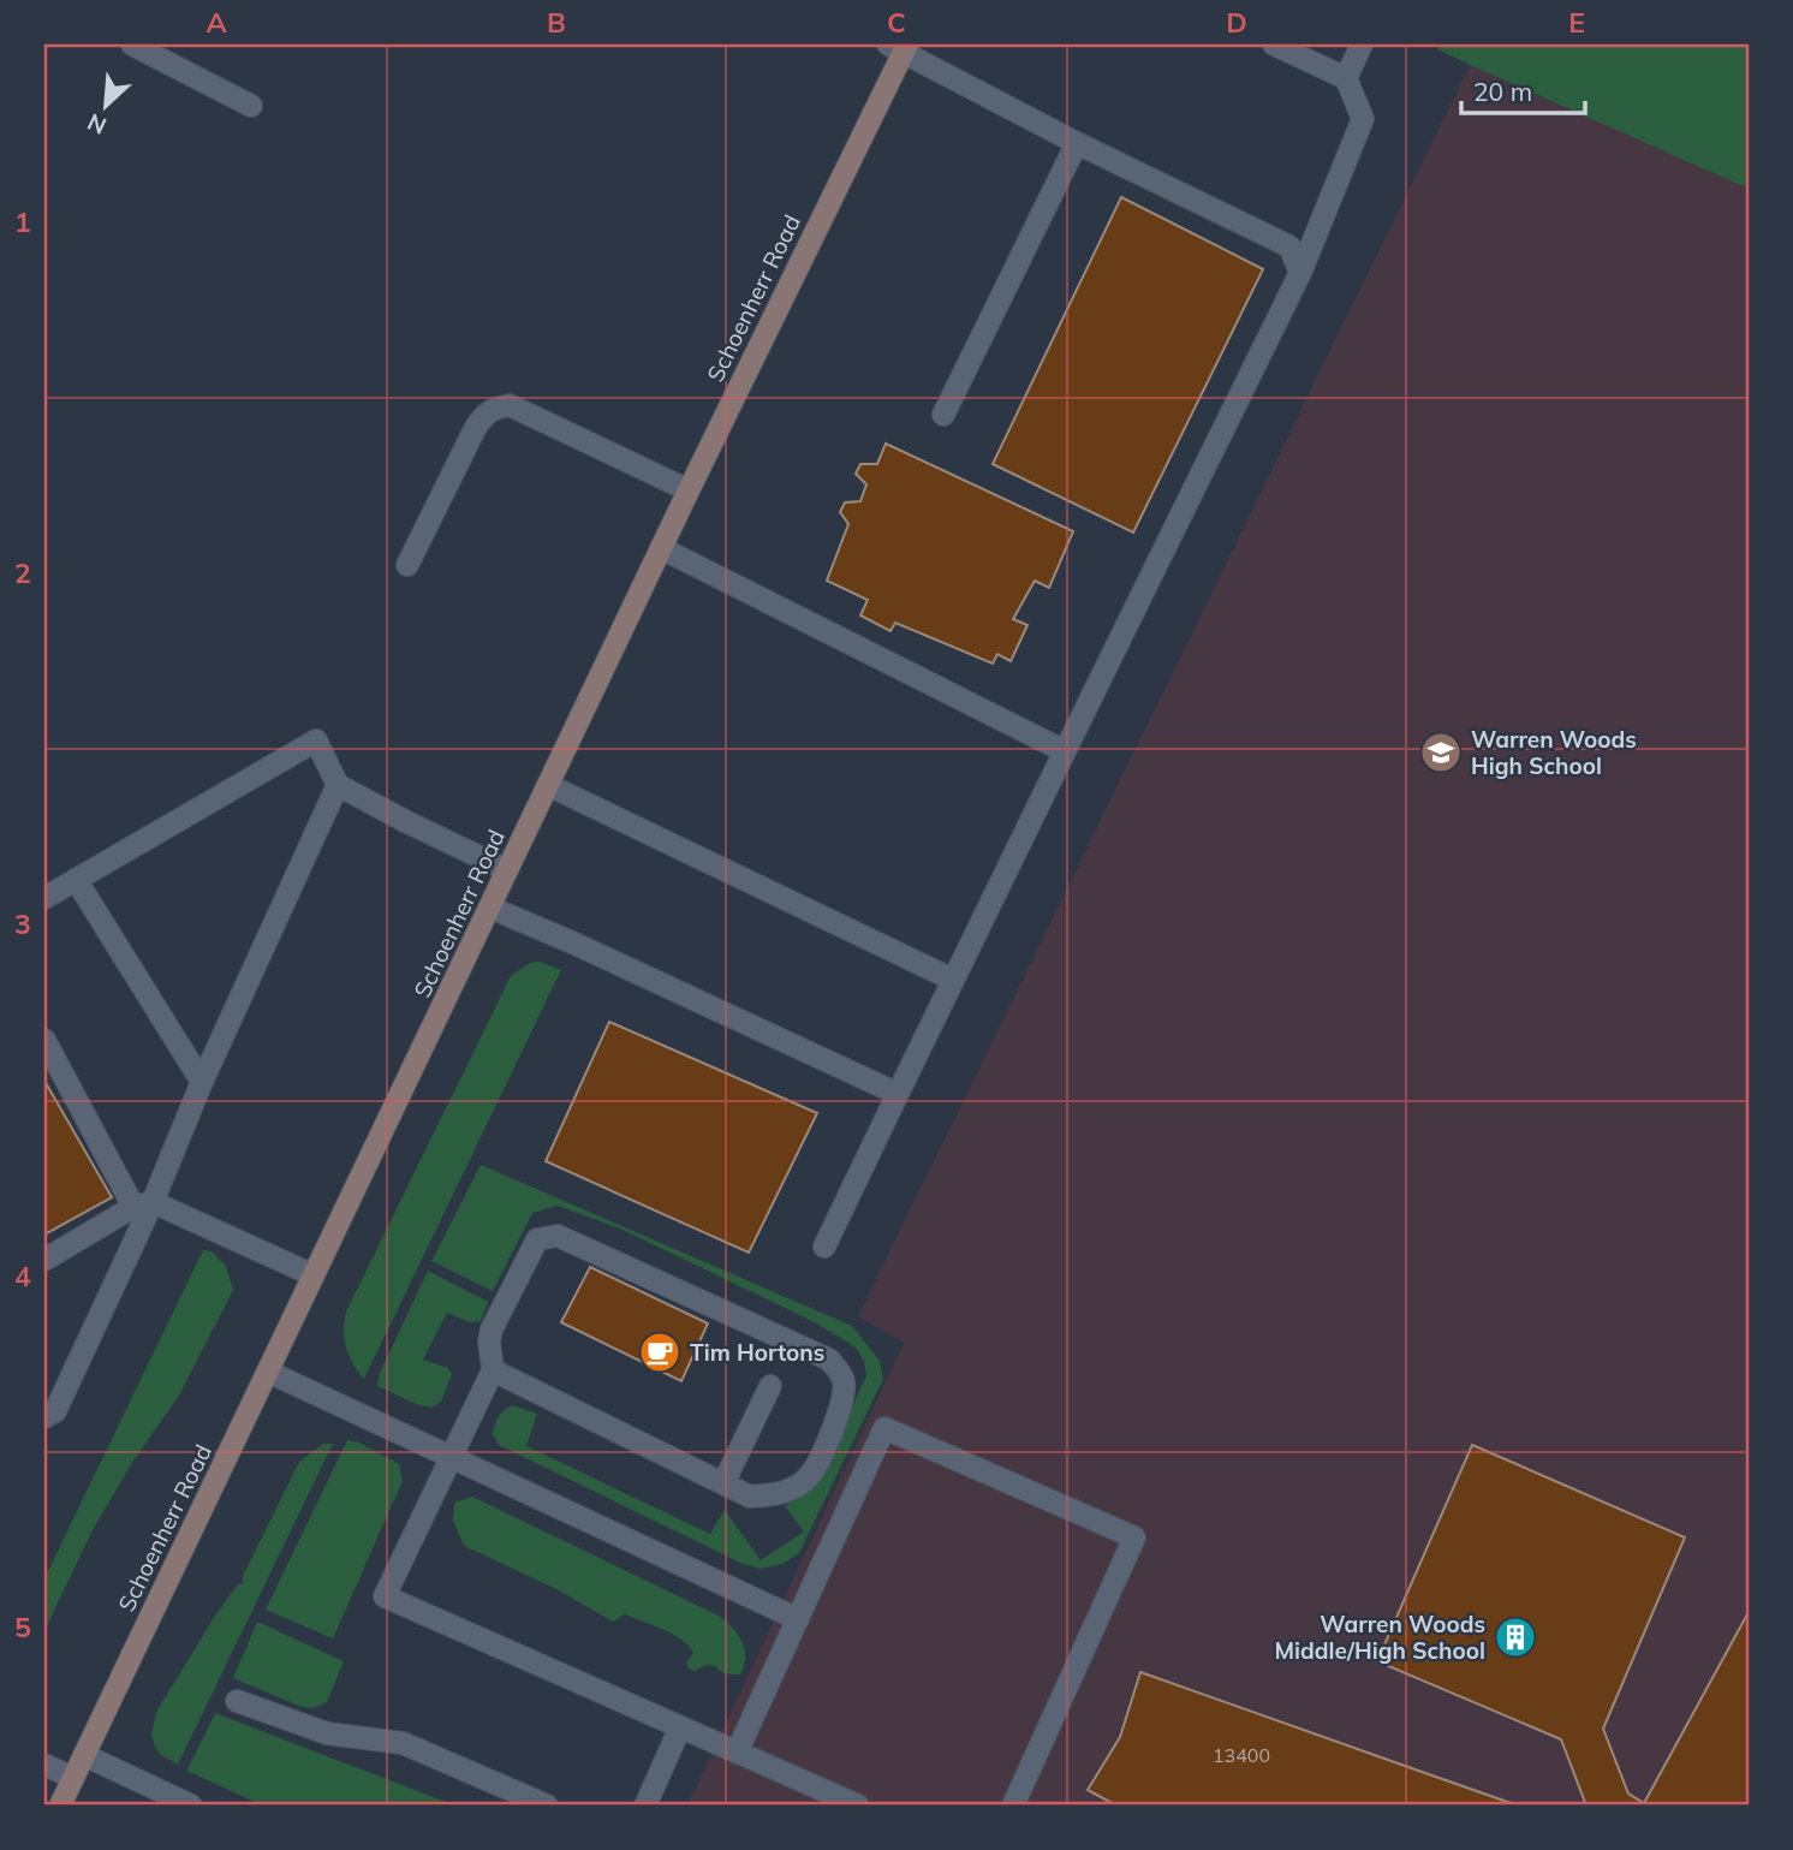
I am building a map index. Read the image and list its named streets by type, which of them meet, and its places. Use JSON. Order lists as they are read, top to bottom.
{
  "streets": {
    "main road": ["Schoenherr Road"]
  },
  "places": {
    "school or university": ["Warren Woods High School"],
    "cafe": ["Tim Hortons"],
    "building": ["Warren Woods Middle/High School"]
  },
  "house_numbers": ["13400"],
  "scale_bar": "20 m",
  "north": "bottom left",
  "grid": {
    "columns": [
      "A",
      "B",
      "C",
      "D",
      "E"
    ],
    "rows": [
      "1",
      "2",
      "3",
      "4",
      "5"
    ]
  }
}
